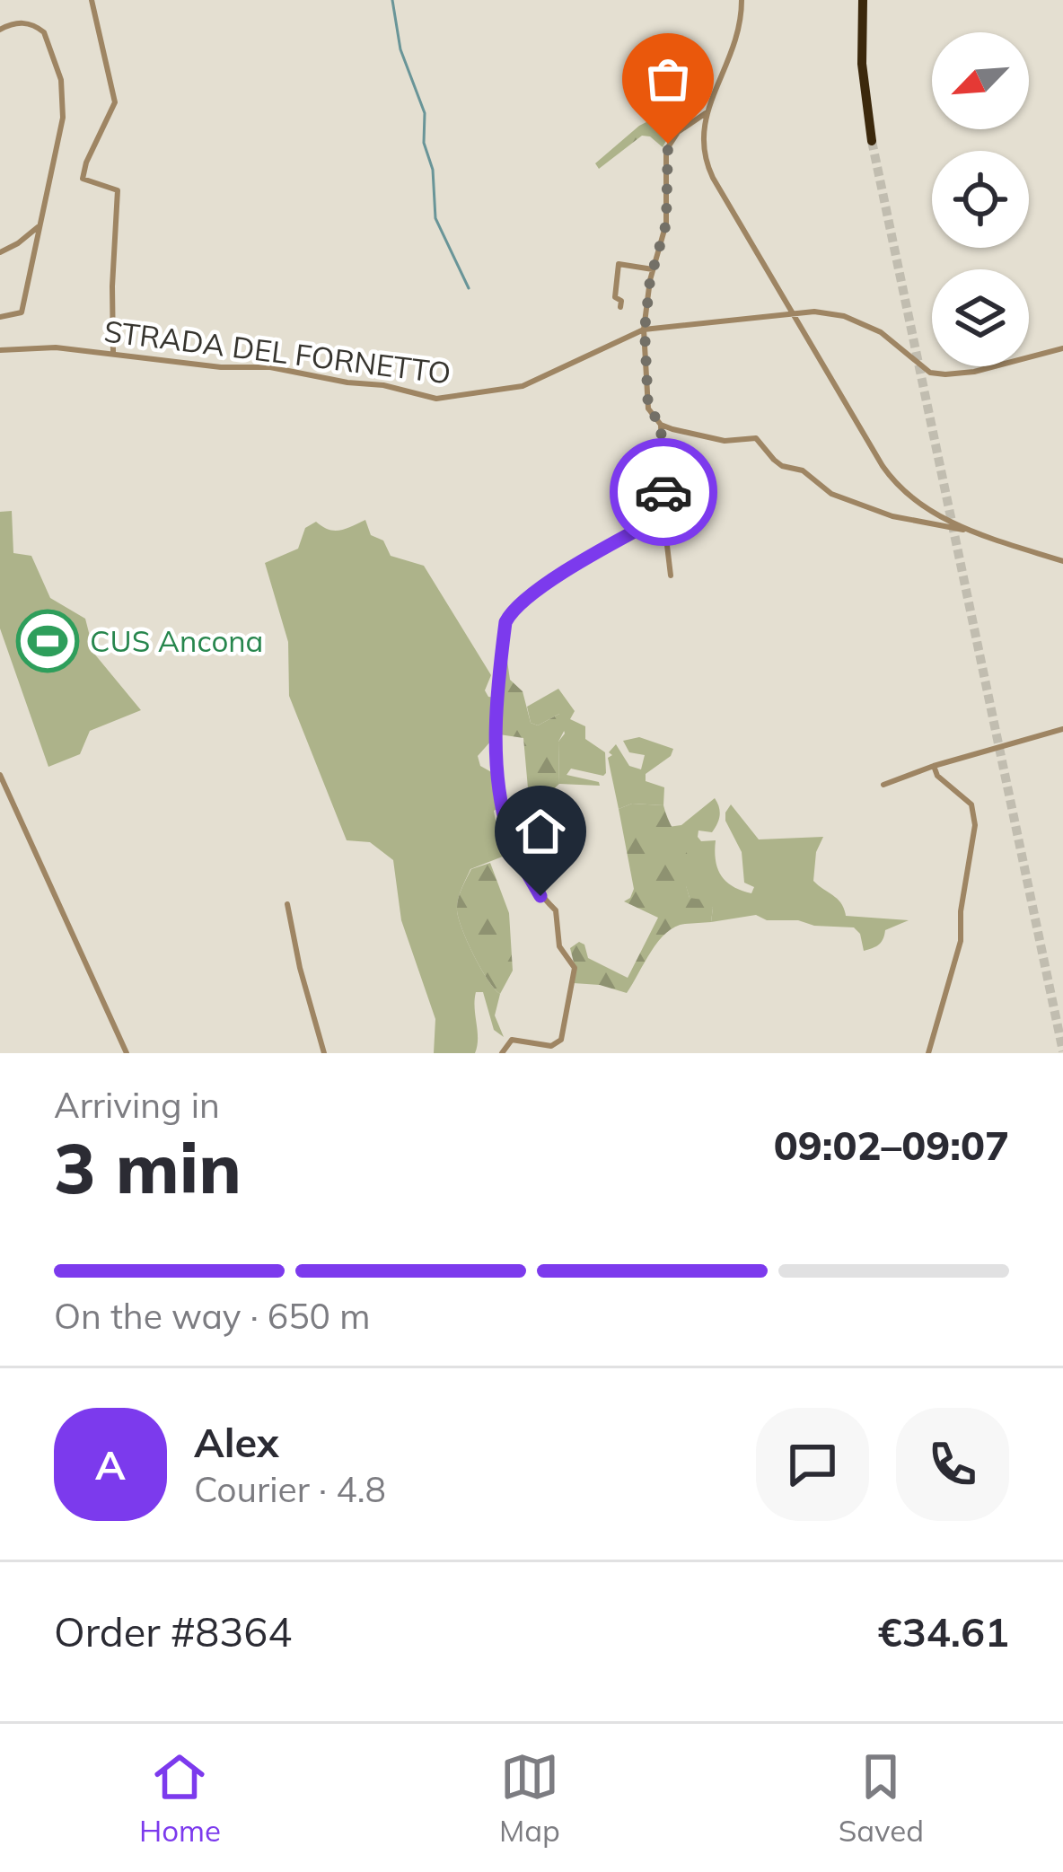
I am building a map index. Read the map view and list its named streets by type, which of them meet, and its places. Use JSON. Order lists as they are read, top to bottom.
{
  "streets": {
    "street": ["STRADA DEL FORNETTO"]
  },
  "places": {
    "sports": ["CUS Ancona"]
  },
  "north": "bottom left",
  "page": {
    "heading": ["3 min", "Arriving in", "09:02–09:07"],
    "panel": [
      "Alex",
      "Courier · 4.8",
      "Order #8364",
      "€34.61"
    ],
    "bar": "On the way · 650 m",
    "round": "A",
    "tabs": ["Home", "Map", "Saved"]
  }
}
